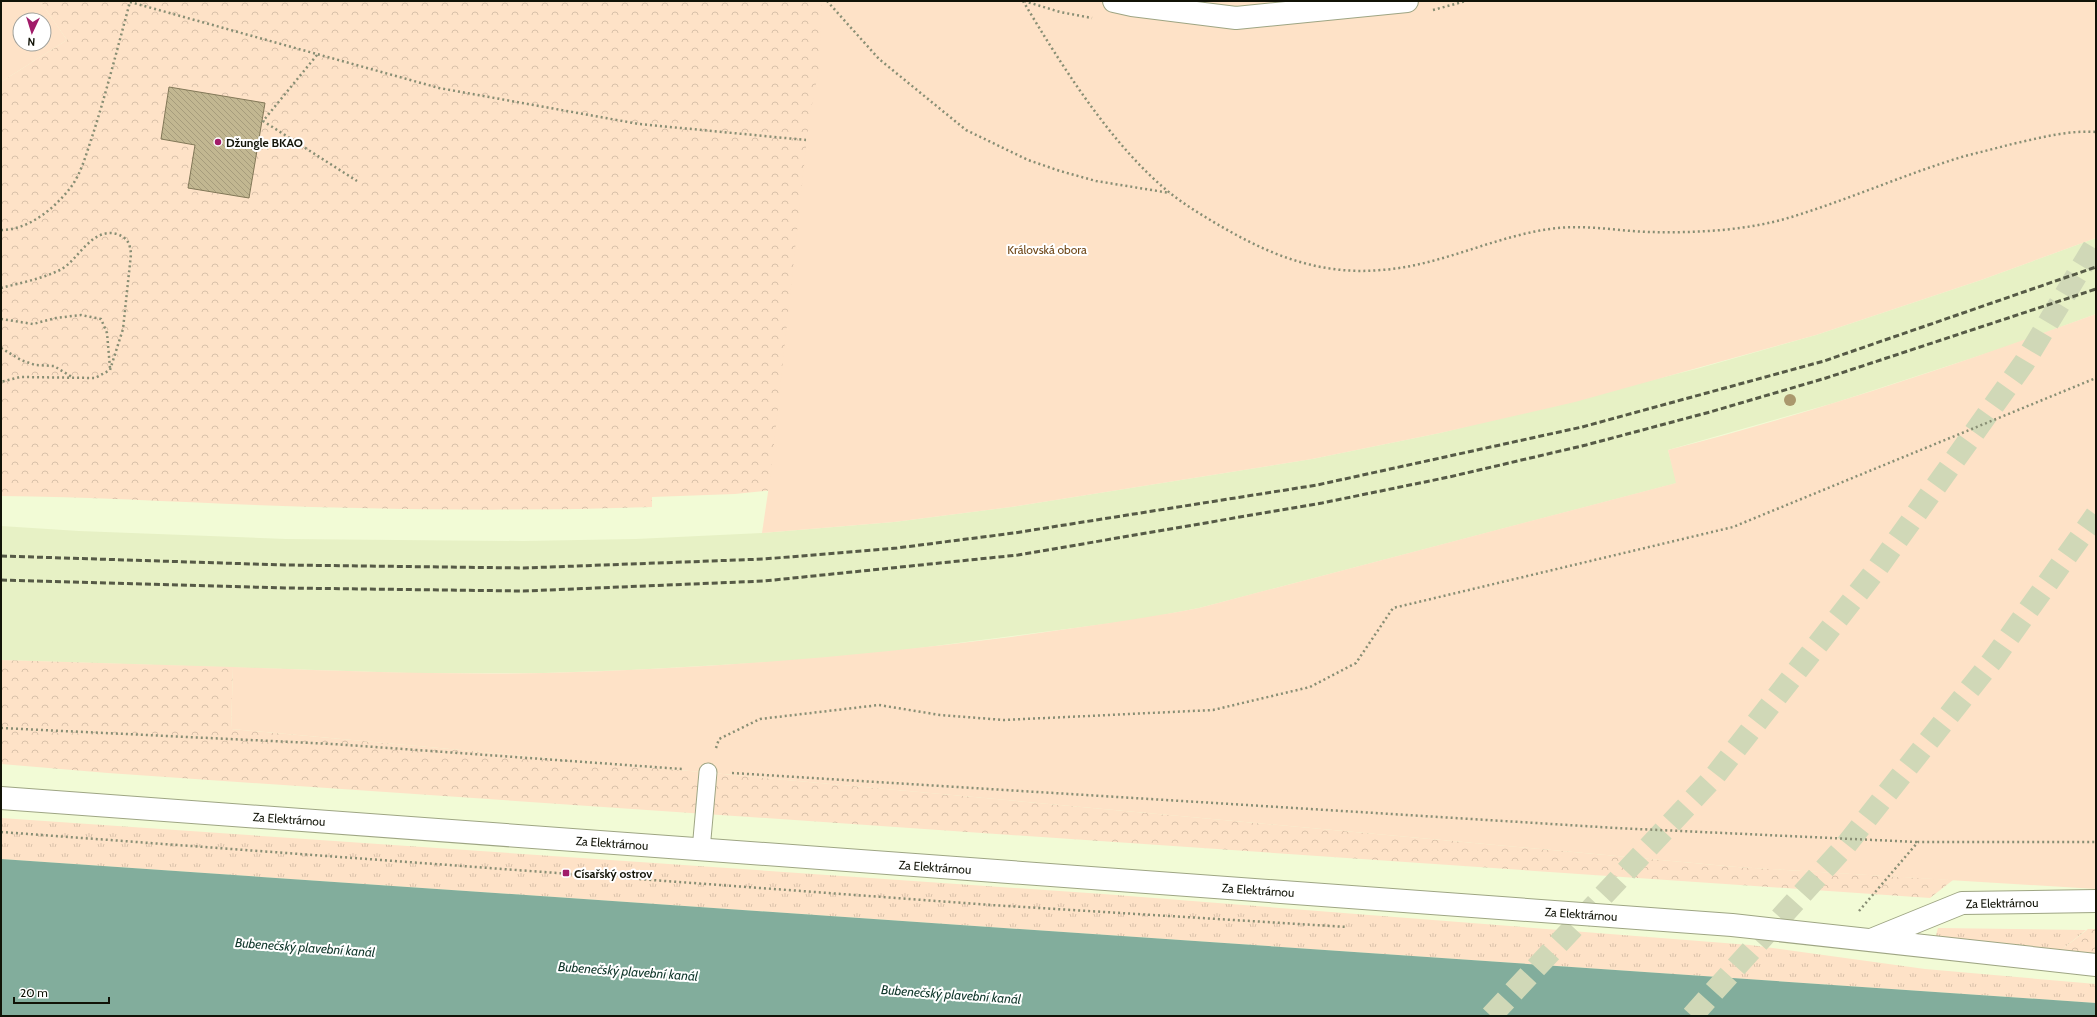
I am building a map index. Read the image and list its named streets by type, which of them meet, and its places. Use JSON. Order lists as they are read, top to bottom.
{
  "streets": {
    "street": ["Za Elektrárnou"]
  },
  "water": ["Bubenečský plavební kanál"],
  "parks": ["Královská obora"],
  "places": {
    "other": ["Džungle BKAO"],
    "transit": ["Císařský ostrov"]
  },
  "scale_bar": "20 m",
  "north": "bottom"
}
